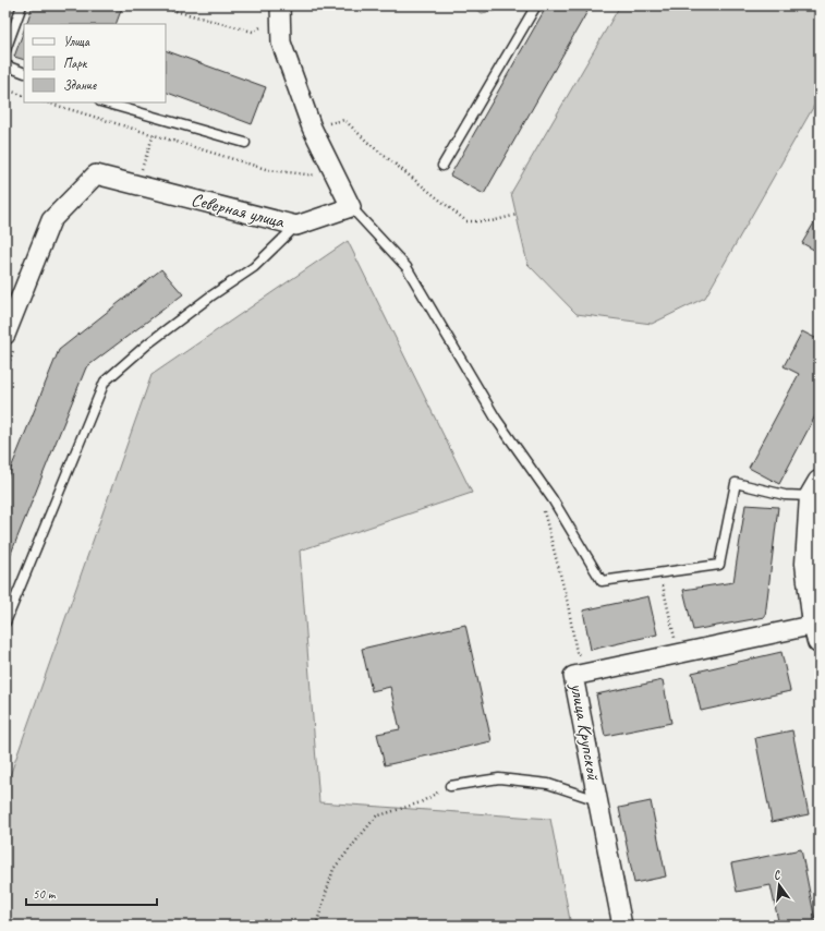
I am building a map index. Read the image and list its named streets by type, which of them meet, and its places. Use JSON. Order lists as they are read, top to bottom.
{
  "streets": {
    "street": ["Северная улица", "улица Крупской"]
  },
  "legend": ["Улица", "Парк", "Здание"],
  "scale_bar": "50 m",
  "north": "top"
}
